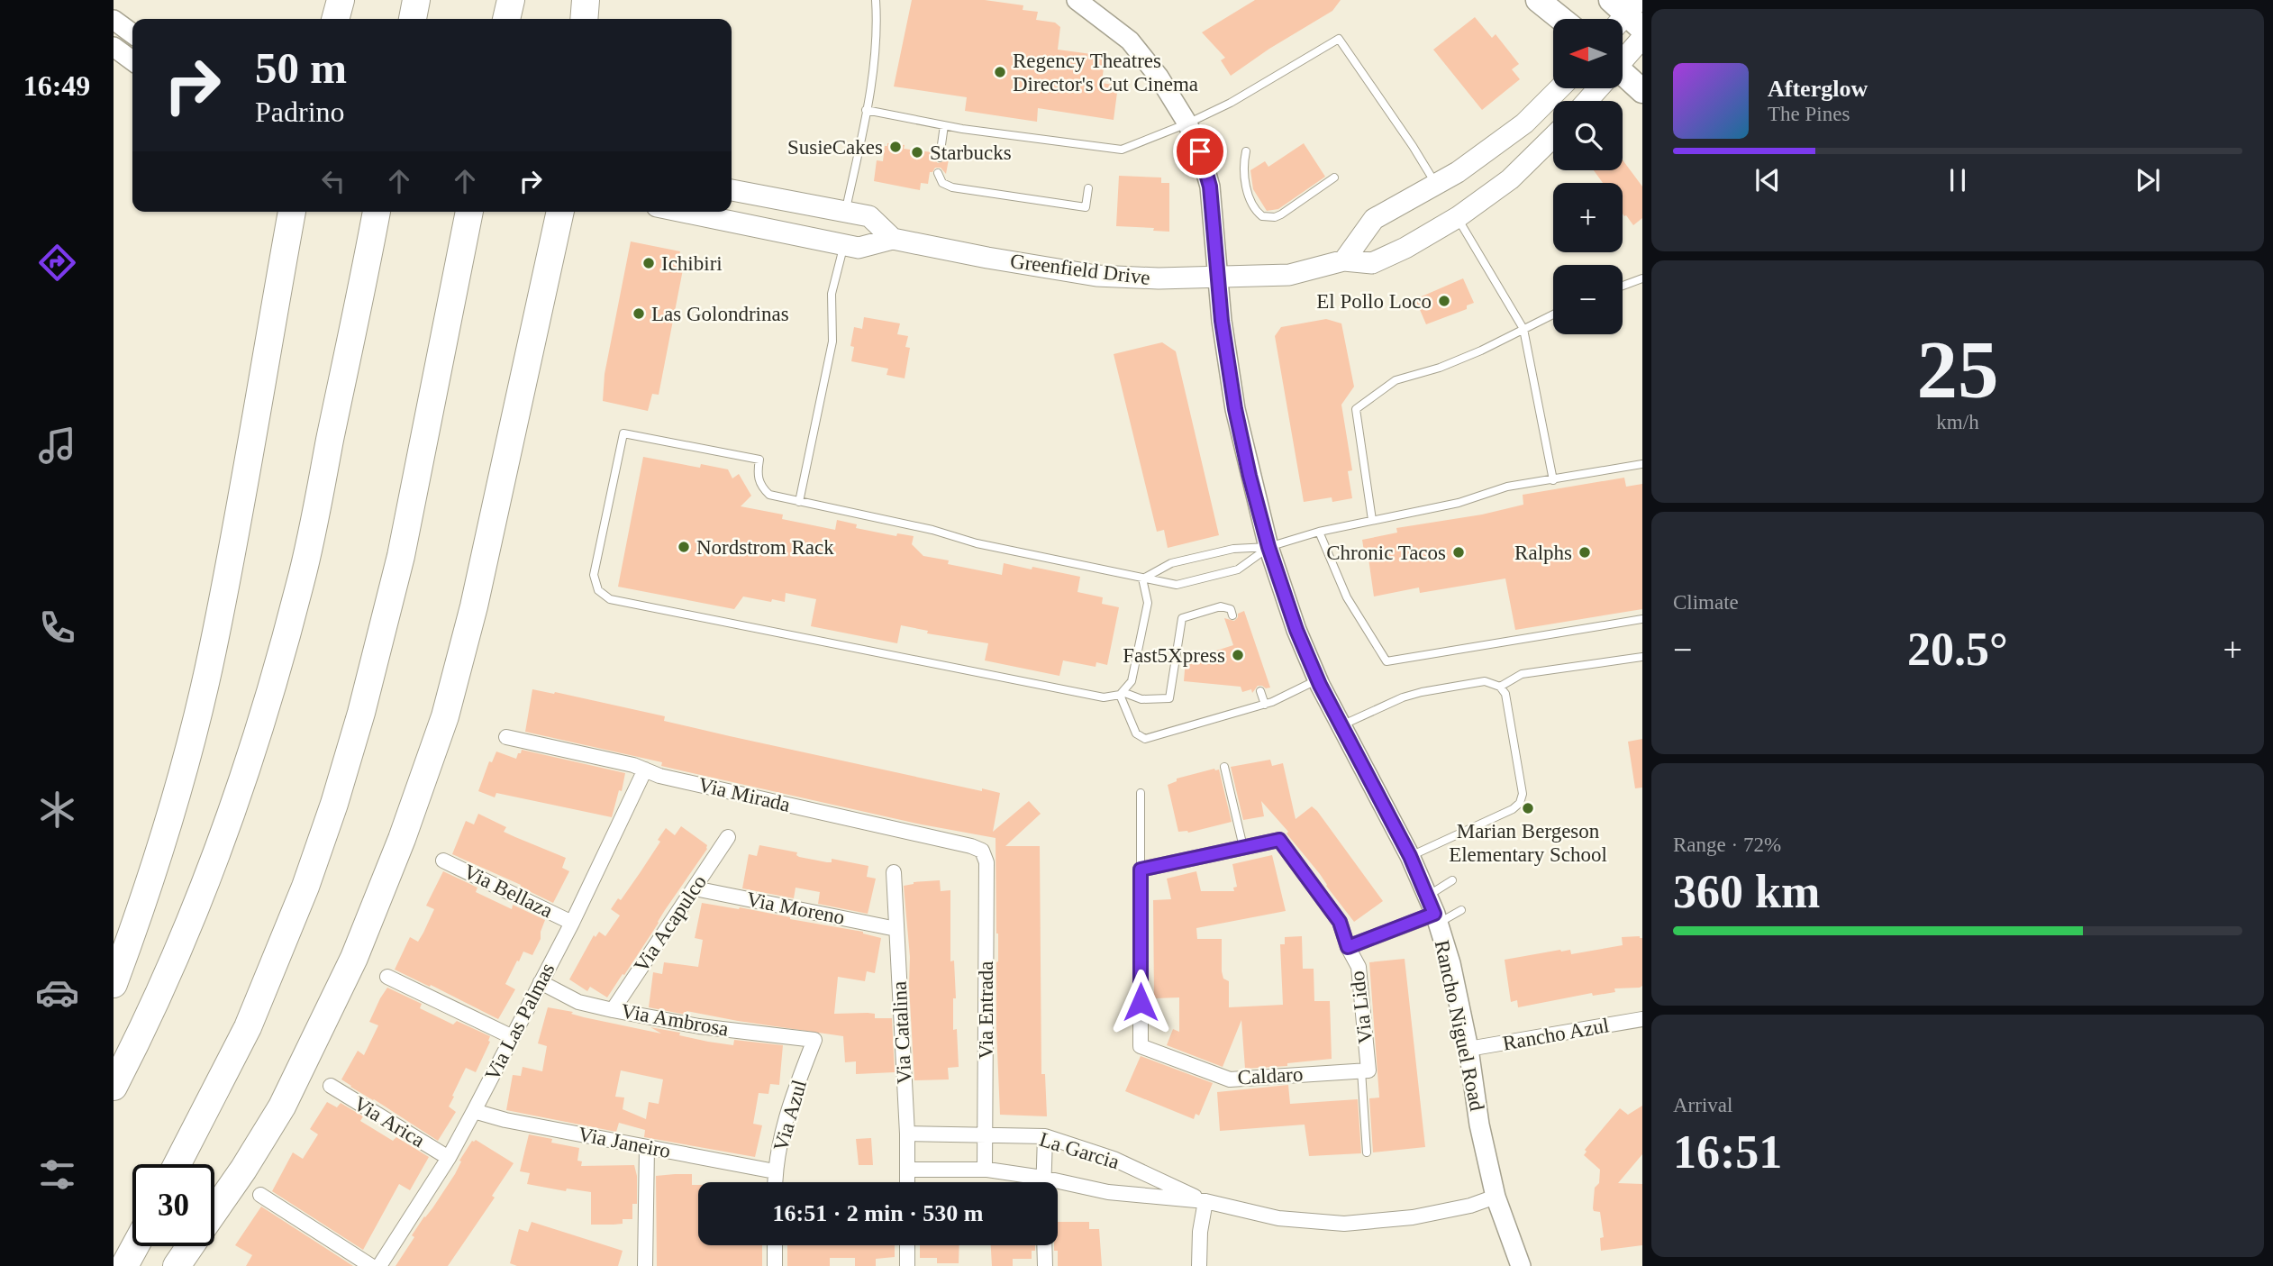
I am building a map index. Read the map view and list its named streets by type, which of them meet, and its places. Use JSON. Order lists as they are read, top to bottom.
{
  "streets": {
    "main road": ["Greenfield Drive"],
    "street": [
      "Via Mirada",
      "Via Bellaza",
      "Via Moreno",
      "Via Acapulco",
      "Via Lido",
      "Via Entrada",
      "Via Ambrosa",
      "Via Las Palmas",
      "Rancho Niguel Road",
      "Via Catalina",
      "Rancho Azul",
      "Caldaro",
      "Via Azul",
      "Via Arica",
      "Via Janeiro",
      "La Garcia"
    ]
  },
  "crossings": [
    ["Greenfield Drive", "Rancho Niguel Road"],
    ["Via Mirada", "Via Entrada"],
    ["Via Mirada", "Via Las Palmas"],
    ["Via Bellaza", "Via Las Palmas"],
    ["Via Moreno", "Via Acapulco"],
    ["Via Moreno", "Via Catalina"],
    ["Via Acapulco", "Via Ambrosa"],
    ["Via Lido", "Rancho Niguel Road"],
    ["Via Lido", "Caldaro"],
    ["Via Entrada", "La Garcia"],
    ["Via Ambrosa", "Via Las Palmas"],
    ["Via Ambrosa", "Via Azul"],
    ["Via Las Palmas", "Via Arica"],
    ["Via Las Palmas", "Via Janeiro"],
    ["Rancho Niguel Road", "Rancho Azul"],
    ["Rancho Niguel Road", "La Garcia"],
    ["Via Catalina", "La Garcia"],
    ["Via Azul", "Via Janeiro"]
  ],
  "places": [
    "Regency Theatres Director's Cut Cinema",
    "SusieCakes",
    "Starbucks",
    "Ichibiri",
    "El Pollo Loco",
    "Las Golondrinas",
    "Nordstrom Rack",
    "Chronic Tacos",
    "Ralphs",
    "Fast5Xpress",
    "Marian Bergeson Elementary School"
  ],
  "north": "left",
  "page": {
    "tabs": "16:49",
    "map_buttons": ["+", "−"],
    "turn": ["50 m", "Padrino"],
    "song": ["Afterglow", "The Pines"],
    "tile": [
      ["25", "km/h"],
      "Climate",
      ["Range · 72%", "360 km"],
      ["Arrival", "16:51"]
    ],
    "heat": ["−", "20.5°", "+"],
    "limit": "30",
    "trip": "16:51 · 2 min · 530 m"
  }
}
